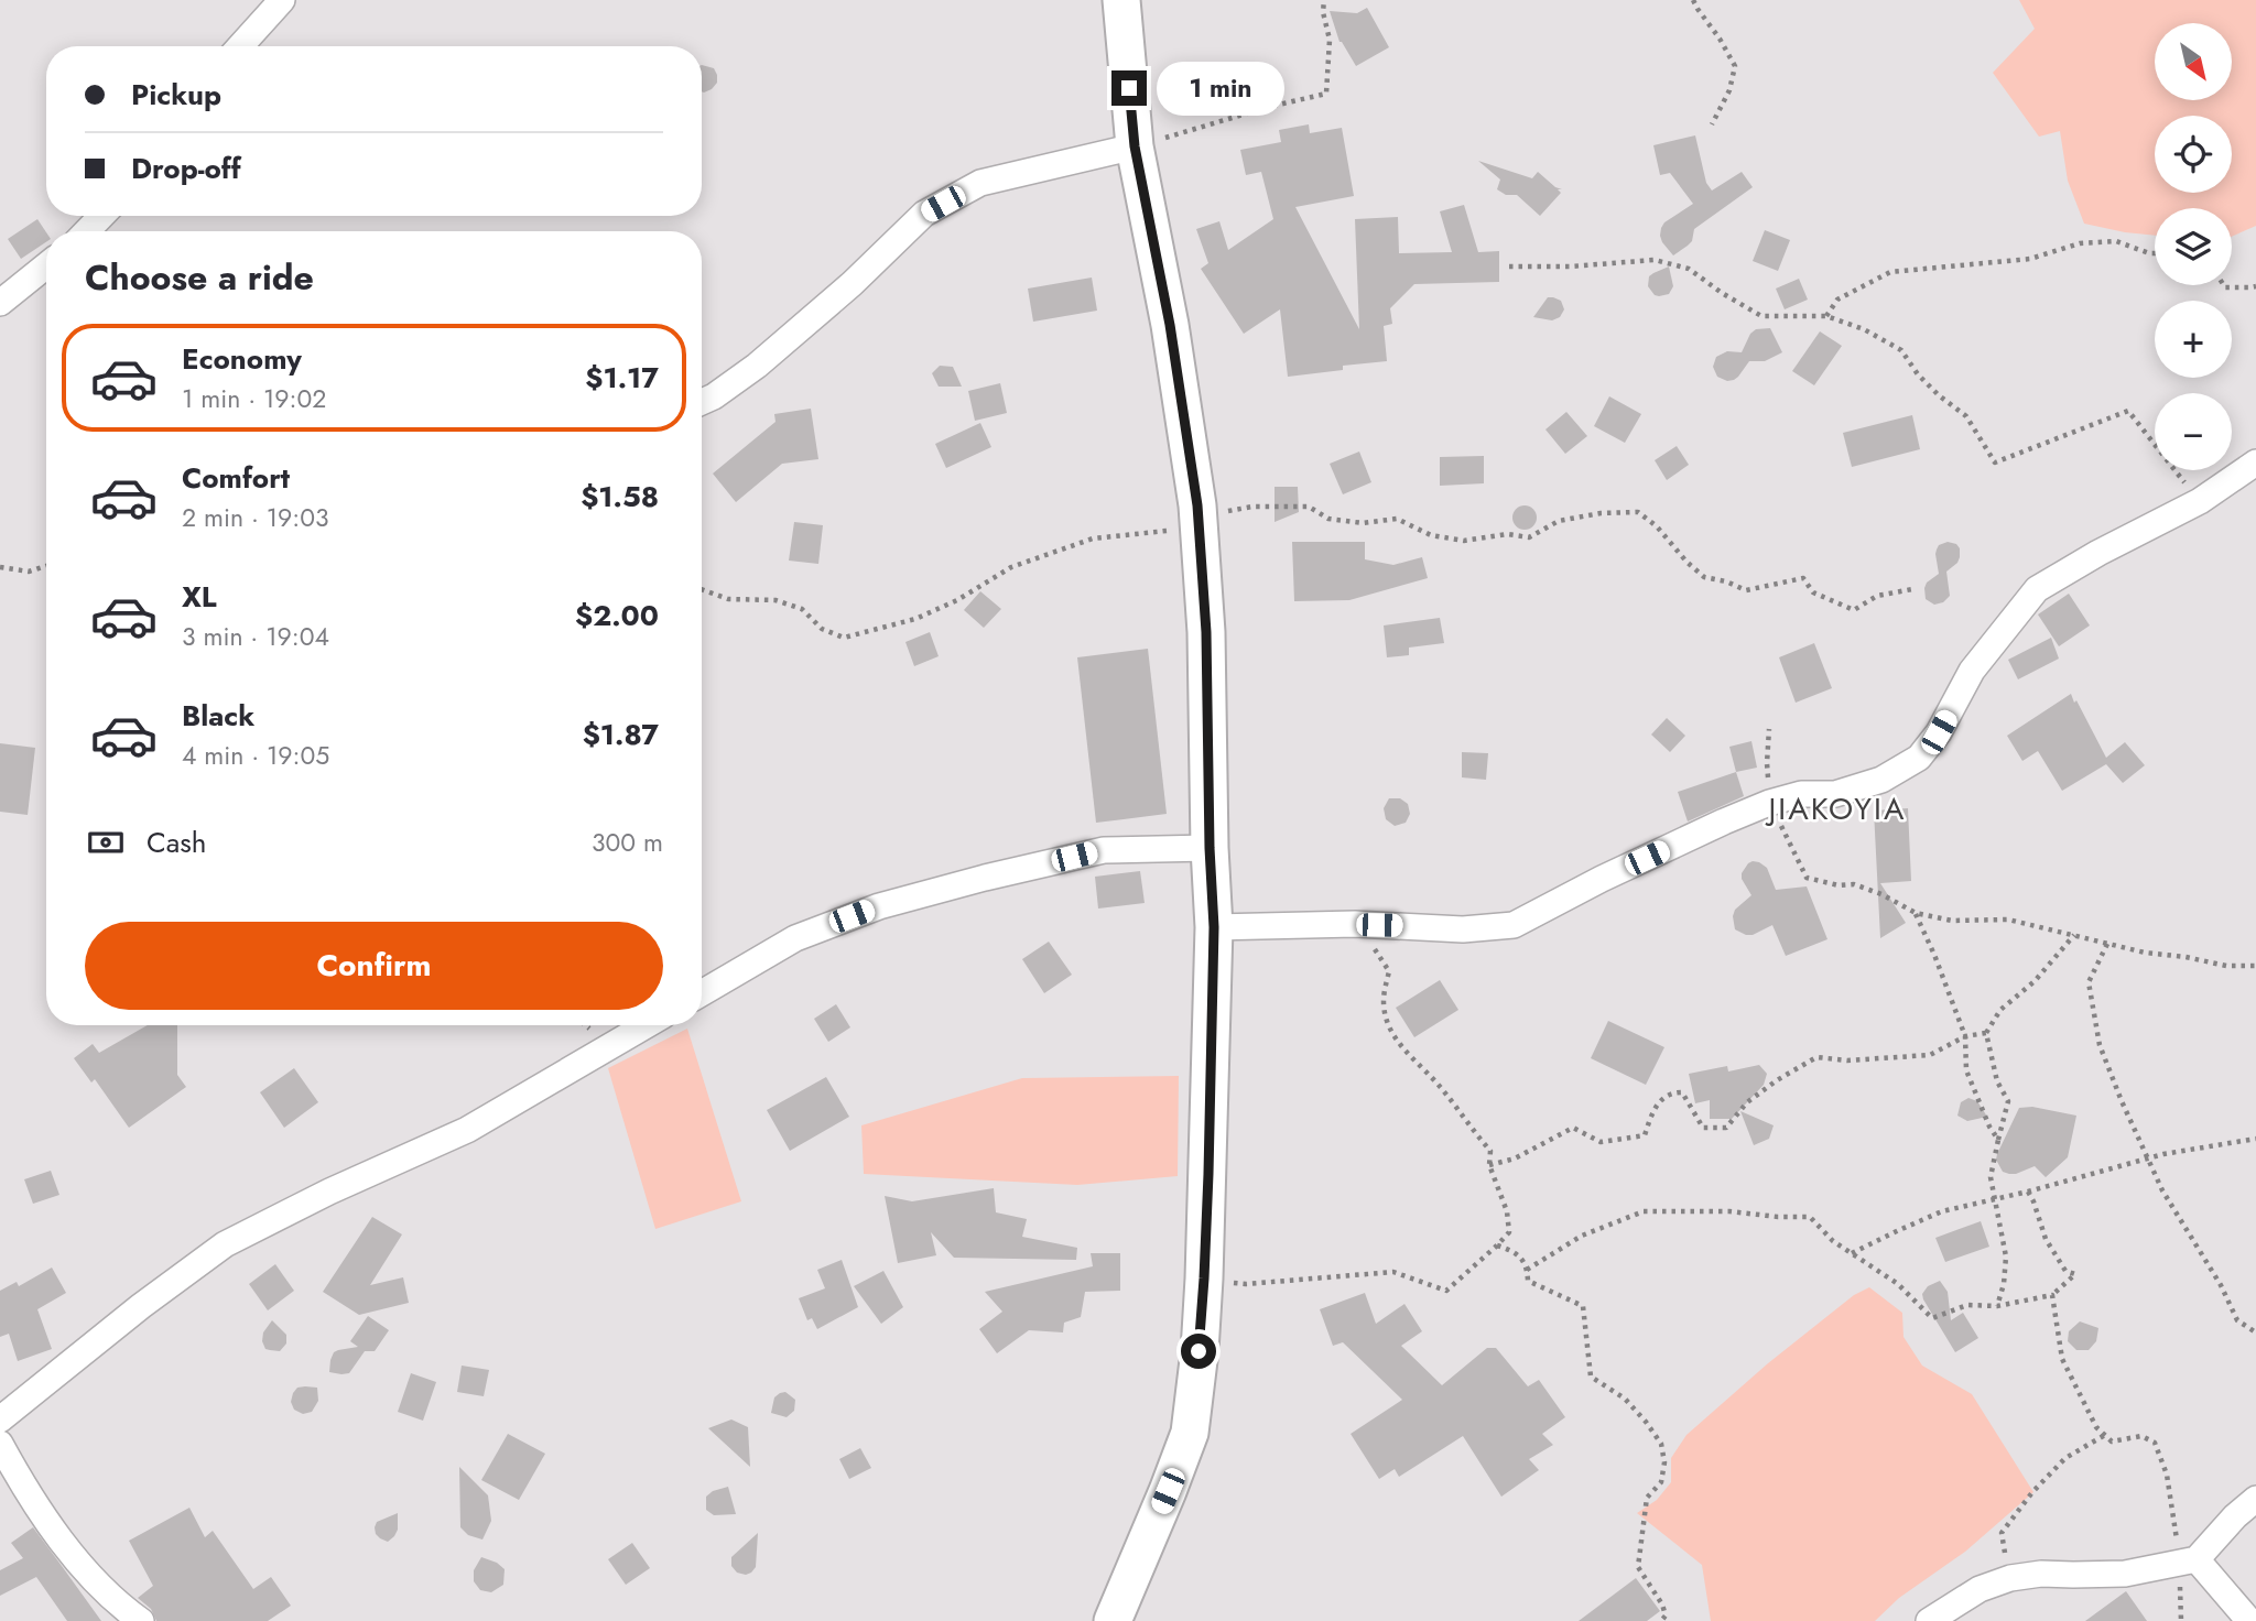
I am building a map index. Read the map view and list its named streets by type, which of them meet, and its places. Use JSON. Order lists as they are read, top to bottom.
{
  "districts": ["JIAKOYIA"],
  "north": "bottom right",
  "page": {
    "map_buttons": ["+", "−"],
    "banner": ["Pickup", "Drop-off"],
    "bubble": "1 min",
    "heading": "Choose a ride",
    "list": [
      {
        "name": "Economy",
        "note": "1 min · 19:02",
        "value": "$1.17"
      },
      {
        "name": "Comfort",
        "note": "2 min · 19:03",
        "value": "$1.58"
      },
      {
        "name": "XL",
        "note": "3 min · 19:04",
        "value": "$2.00"
      },
      {
        "name": "Black",
        "note": "4 min · 19:05",
        "value": "$1.87"
      }
    ],
    "pay": ["Cash", "300 m"],
    "buttons": "Confirm"
  }
}
